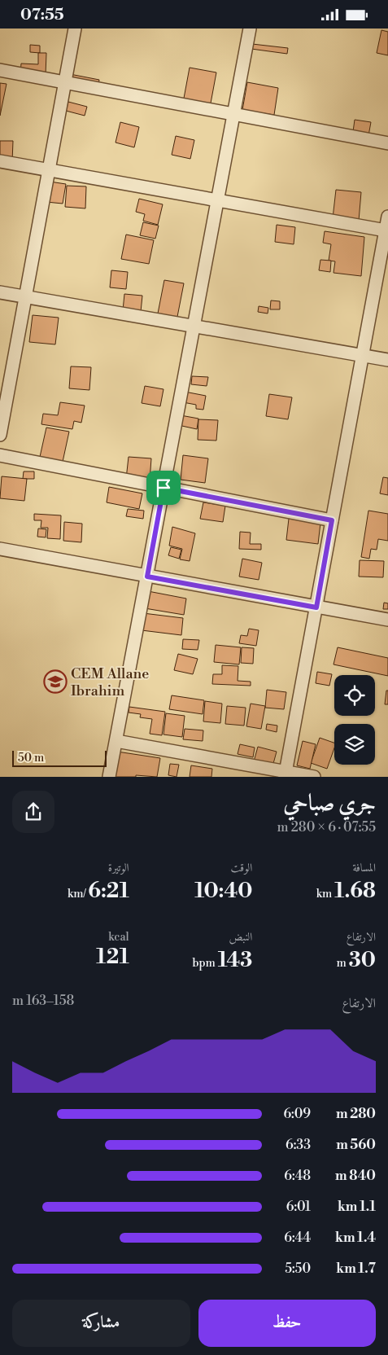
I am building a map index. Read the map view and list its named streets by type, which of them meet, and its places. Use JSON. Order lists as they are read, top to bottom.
{
  "places": {
    "school or university": ["CEM Allane Ibrahim"]
  },
  "scale_bar": "50 m",
  "page": {
    "status": "07:55",
    "scale": "50 m",
    "heading": ["جري صباحي", "07:55 · 6 × 280 m"],
    "stats": [
      ["المسافة", "1.68 km"],
      ["الوقت", "10:40"],
      ["الوتيرة", "6:21 /km"],
      ["الارتفاع", "30 m"],
      ["النبض", "143 bpm"],
      ["kcal", "121"]
    ],
    "chart": ["الارتفاع", "158–163 m"],
    "list": [
      {
        "name": "280 m",
        "note": "6:09"
      },
      {
        "name": "560 m",
        "note": "6:33"
      },
      {
        "name": "840 m",
        "note": "6:48"
      },
      {
        "name": "1.1 km",
        "note": "6:01"
      },
      {
        "name": "1.4 km",
        "note": "6:44"
      },
      {
        "name": "1.7 km",
        "note": "5:50"
      }
    ],
    "buttons": ["حفظ", "مشاركة"]
  }
}
